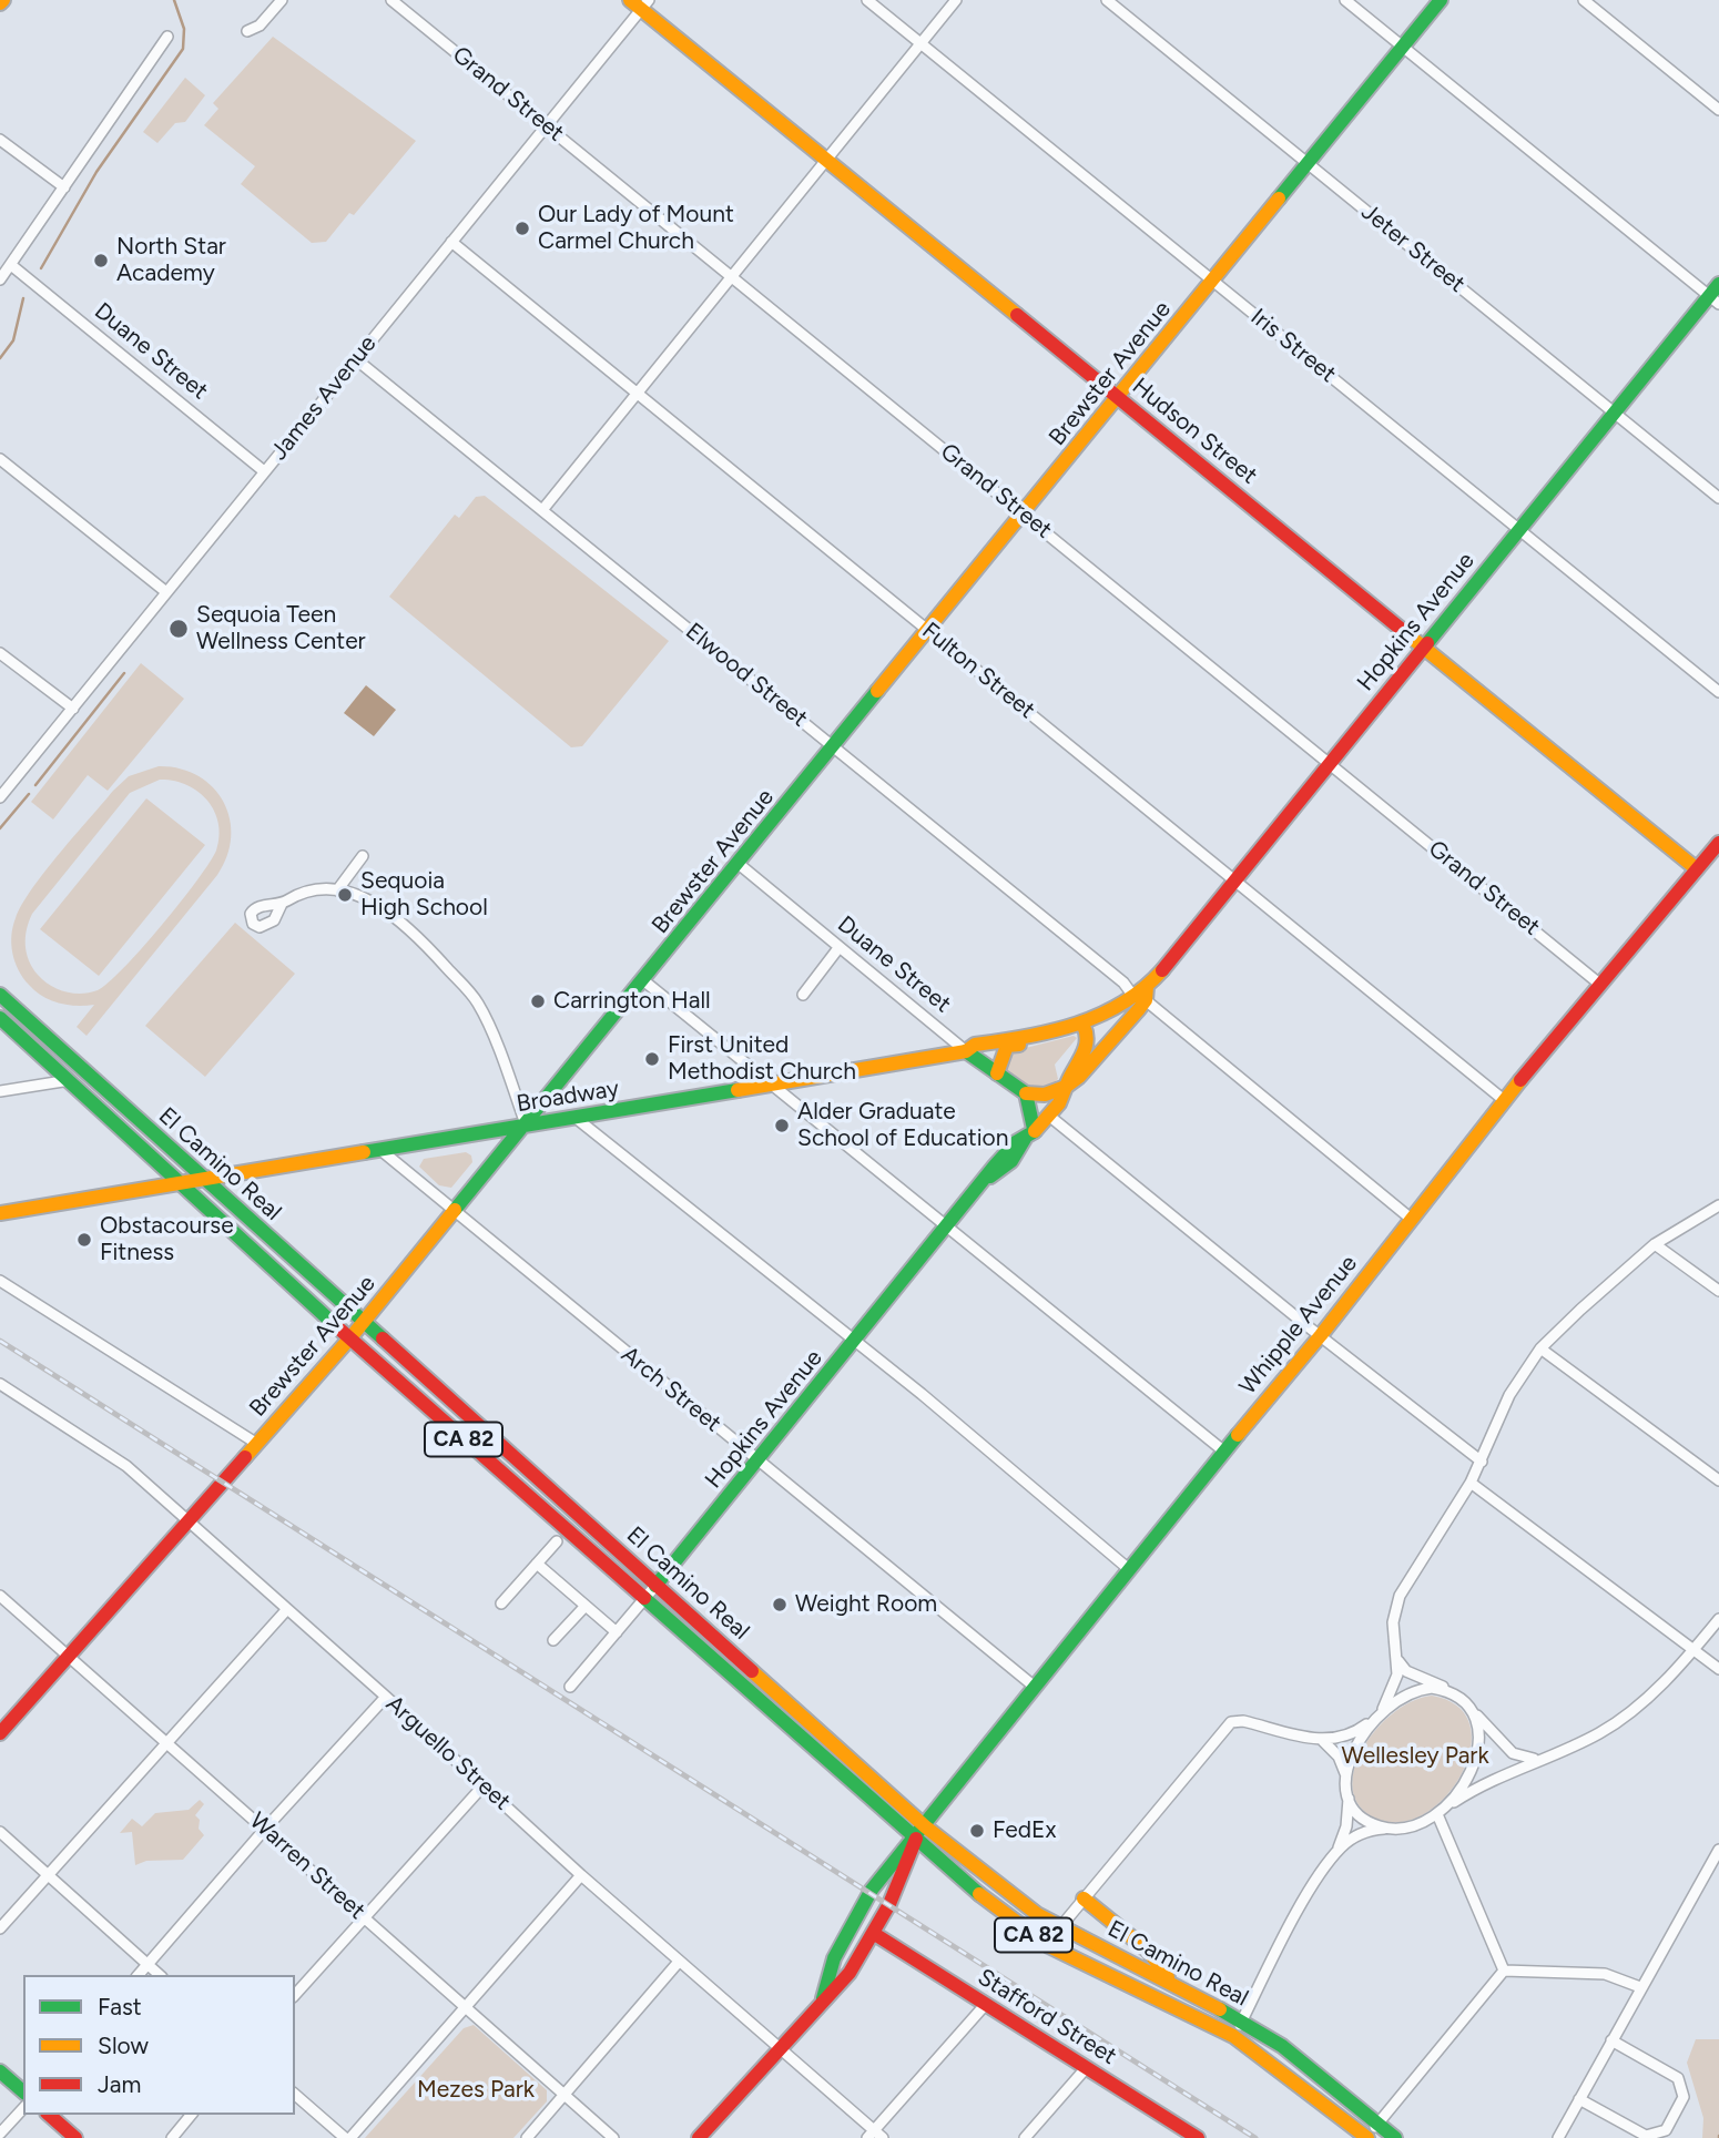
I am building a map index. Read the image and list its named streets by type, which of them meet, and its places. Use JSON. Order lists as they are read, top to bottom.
{
  "streets": {
    "street": [
      "Grand Street",
      "Jeter Street",
      "Iris Street",
      "Duane Street",
      "Brewster Avenue",
      "James Avenue",
      "Hudson Street",
      "Hopkins Avenue",
      "Fulton Street",
      "Elwood Street",
      "Broadway",
      "El Camino Real",
      "Whipple Avenue",
      "Arch Street",
      "CA 82",
      "Arguello Street",
      "Warren Street",
      "Stafford Street"
    ]
  },
  "crossings": [
    ["Grand Street", "Brewster Avenue"],
    ["Grand Street", "James Avenue"],
    ["Grand Street", "Hopkins Avenue"],
    ["Grand Street", "Whipple Avenue"],
    ["Jeter Street", "Brewster Avenue"],
    ["Jeter Street", "Hopkins Avenue"],
    ["Iris Street", "Brewster Avenue"],
    ["Iris Street", "Hopkins Avenue"],
    ["Duane Street", "Brewster Avenue"],
    ["Duane Street", "James Avenue"],
    ["Duane Street", "Broadway"],
    ["Brewster Avenue", "Hudson Street"],
    ["Brewster Avenue", "Fulton Street"],
    ["Brewster Avenue", "Elwood Street"],
    ["Brewster Avenue", "Broadway"],
    ["Brewster Avenue", "El Camino Real"],
    ["Brewster Avenue", "Arch Street"],
    ["Brewster Avenue", "Arguello Street"],
    ["Brewster Avenue", "Warren Street"],
    ["James Avenue", "Hudson Street"],
    ["James Avenue", "Fulton Street"],
    ["James Avenue", "Elwood Street"],
    ["Hudson Street", "Hopkins Avenue"],
    ["Hudson Street", "Whipple Avenue"],
    ["Hopkins Avenue", "Fulton Street"],
    ["Hopkins Avenue", "Elwood Street"],
    ["Hopkins Avenue", "Broadway"],
    ["Hopkins Avenue", "El Camino Real"],
    ["Hopkins Avenue", "Arch Street"],
    ["Fulton Street", "Whipple Avenue"],
    ["Elwood Street", "Broadway"],
    ["Elwood Street", "Whipple Avenue"],
    ["Broadway", "El Camino Real"],
    ["Broadway", "Arch Street"],
    ["El Camino Real", "Whipple Avenue"],
    ["Whipple Avenue", "Arch Street"],
    ["Whipple Avenue", "Arguello Street"],
    ["Whipple Avenue", "Stafford Street"]
  ],
  "parks": ["Wellesley Park", "Mezes Park"],
  "places": [
    "Our Lady of Mount Carmel Church",
    "North Star Academy",
    "Sequoia Teen Wellness Center",
    "Sequoia High School",
    "Carrington Hall",
    "First United Methodist Church",
    "Alder Graduate School of Education",
    "Obstacourse Fitness",
    "Weight Room",
    "FedEx"
  ],
  "legend": ["Fast", "Slow", "Jam"]
}
